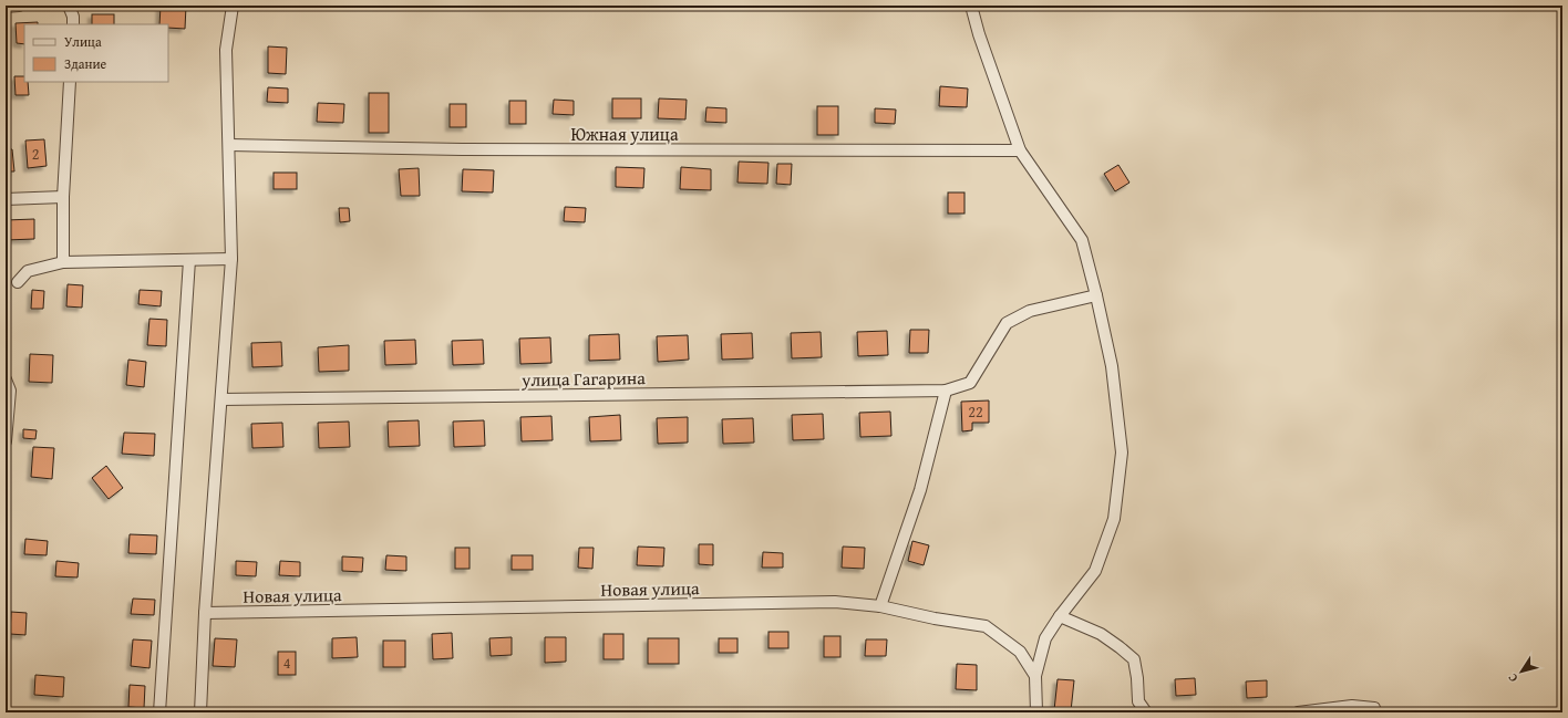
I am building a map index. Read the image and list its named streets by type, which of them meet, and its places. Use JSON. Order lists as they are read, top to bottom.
{
  "streets": {
    "street": ["Южная улица", "улица Гагарина", "Новая улица"]
  },
  "house_numbers": ["2", "22", "4"],
  "legend": ["Улица", "Здание"],
  "north": "bottom left"
}
